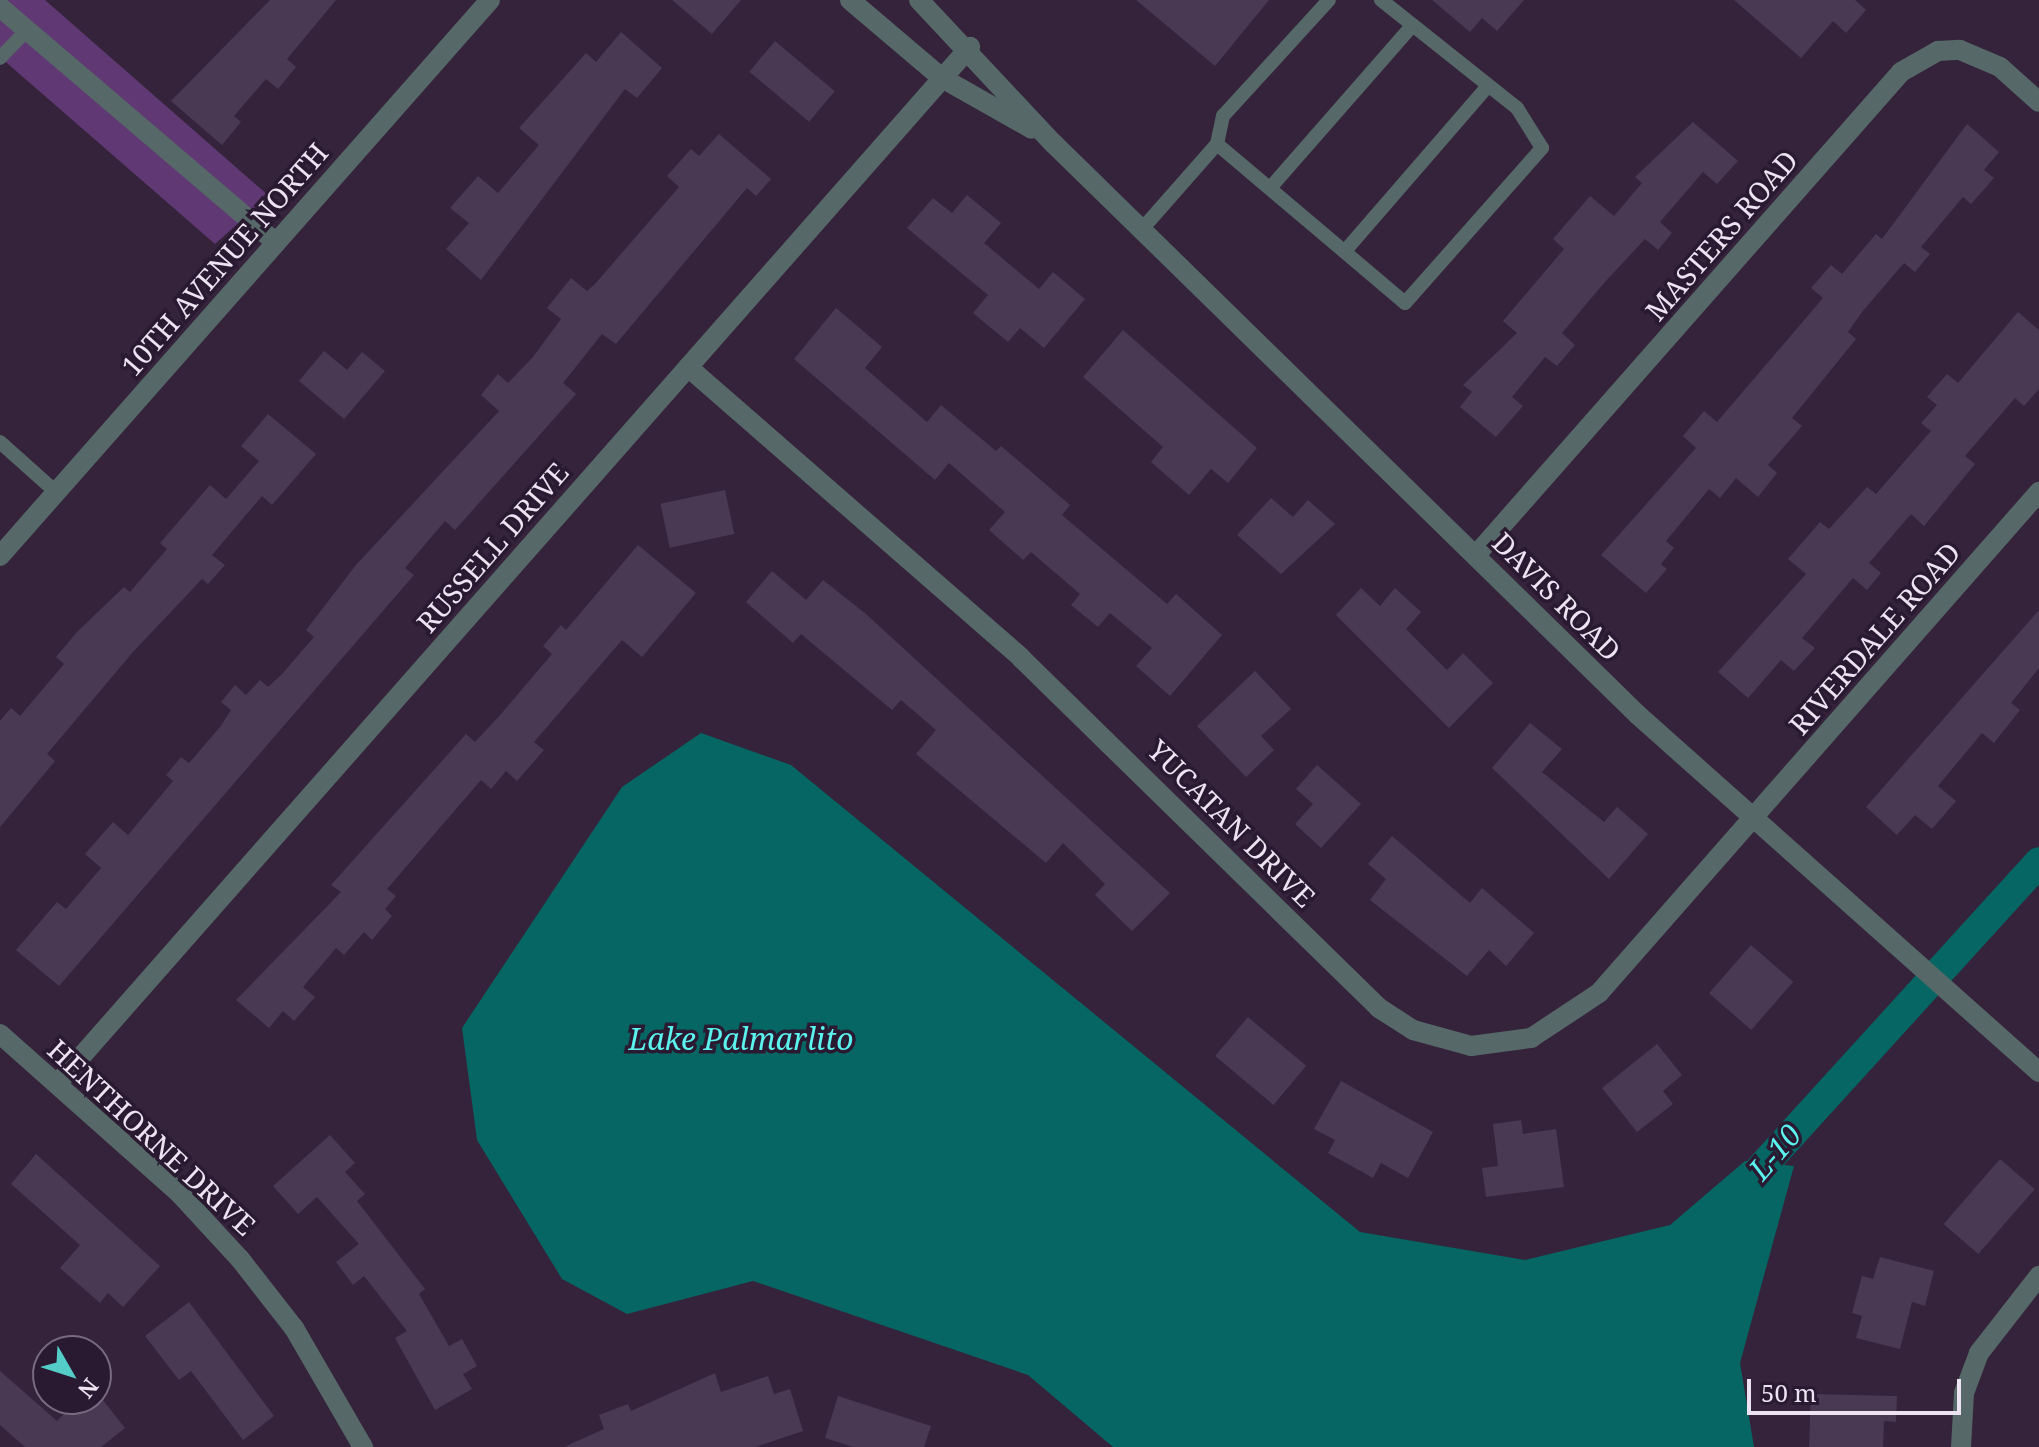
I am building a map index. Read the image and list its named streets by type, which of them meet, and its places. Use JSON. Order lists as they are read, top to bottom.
{
  "streets": {
    "street": [
      "MASTERS ROAD",
      "10TH AVENUE NORTH",
      "RUSSELL DRIVE",
      "DAVIS ROAD",
      "RIVERDALE ROAD",
      "YUCATAN DRIVE",
      "HENTHORNE DRIVE"
    ]
  },
  "crossings": [
    ["MASTERS ROAD", "DAVIS ROAD"],
    ["RUSSELL DRIVE", "DAVIS ROAD"],
    ["RUSSELL DRIVE", "YUCATAN DRIVE"],
    ["RUSSELL DRIVE", "HENTHORNE DRIVE"],
    ["DAVIS ROAD", "RIVERDALE ROAD"],
    ["DAVIS ROAD", "YUCATAN DRIVE"],
    ["RIVERDALE ROAD", "YUCATAN DRIVE"]
  ],
  "water": ["Lake Palmarlito", "L-10"],
  "scale_bar": "50 m",
  "north": "bottom right"
}
